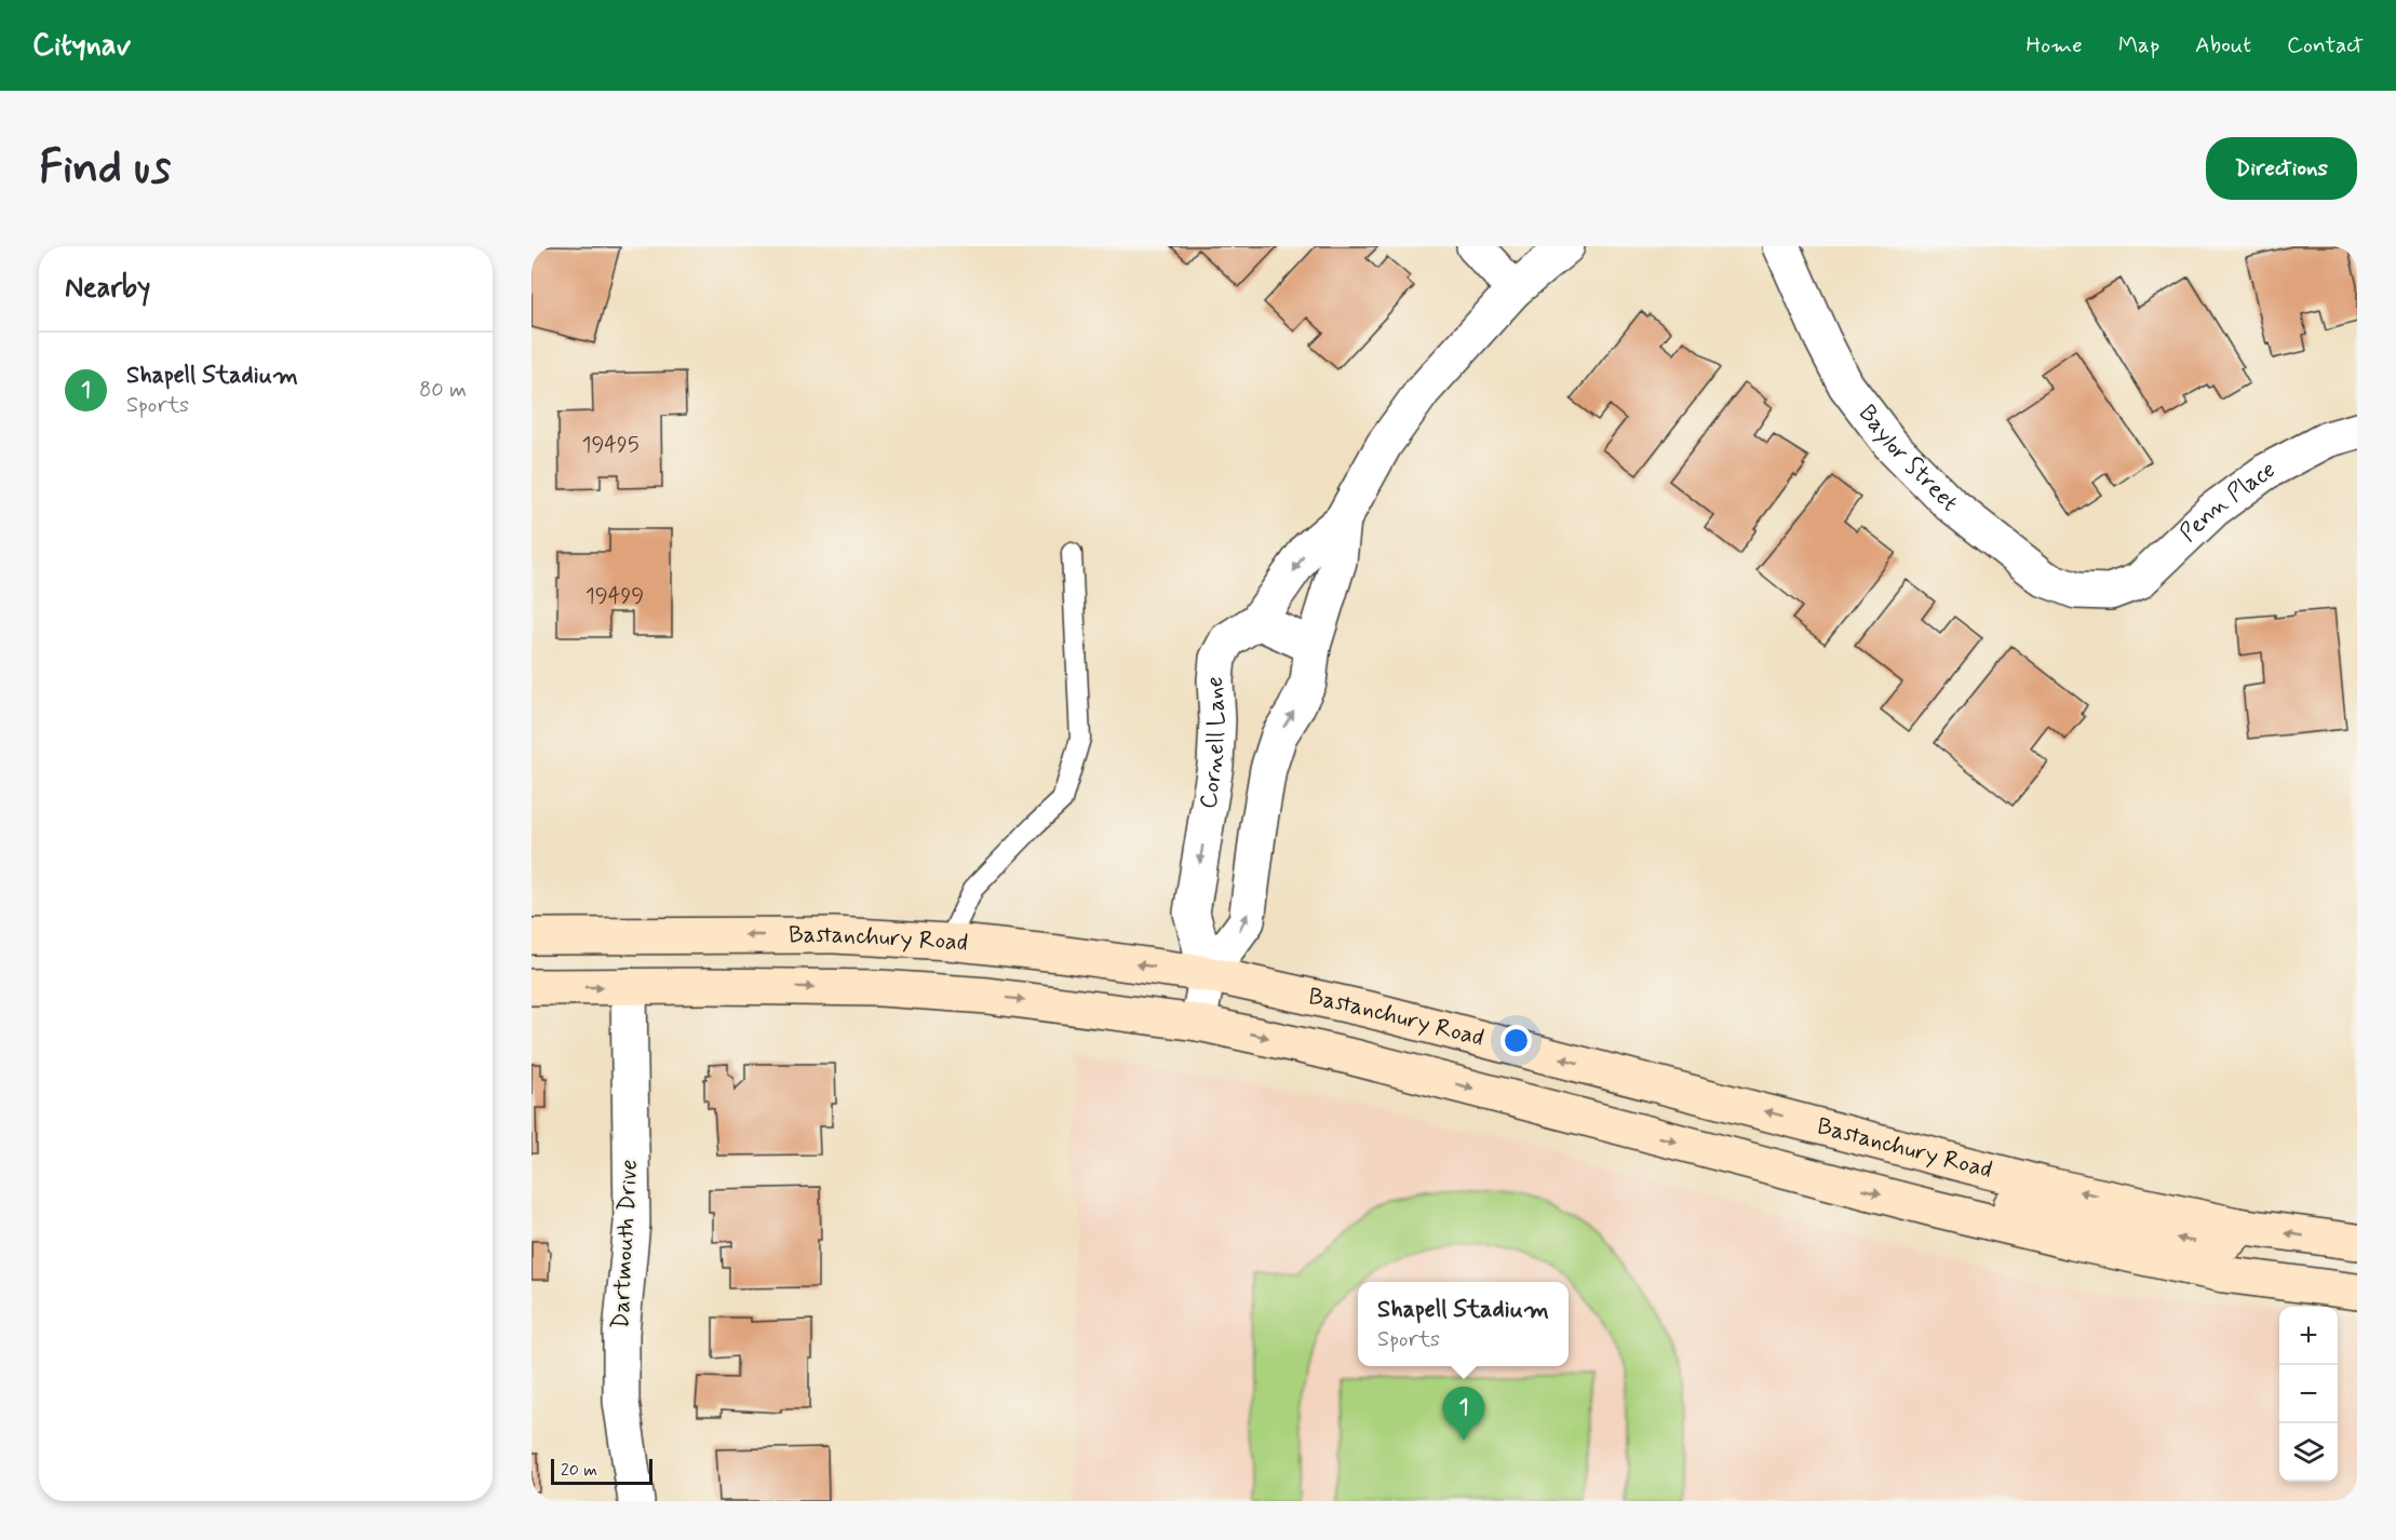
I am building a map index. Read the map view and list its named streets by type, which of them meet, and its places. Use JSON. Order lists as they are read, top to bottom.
{
  "streets": {
    "main road": ["Bastanchury Road"],
    "street": [
      "Baylor Street",
      "Penn Place",
      "Cornell Lane",
      "Dartmouth Drive"
    ]
  },
  "crossings": [
    ["Baylor Street", "Penn Place"],
    ["Cornell Lane", "Bastanchury Road"],
    ["Bastanchury Road", "Dartmouth Drive"]
  ],
  "house_numbers": ["19495", "19499"],
  "scale_bar": "20 m",
  "page": {
    "header": "Citynav",
    "nav": [
      "Home",
      "Map",
      "About",
      "Contact"
    ],
    "buttons": "Directions",
    "title": "Find us",
    "heading": "Nearby",
    "list": [
      {
        "mark": "1",
        "name": "Shapell Stadium",
        "note": "Sports",
        "value": "80 m"
      }
    ],
    "popup": ["Shapell Stadium", "Sports"],
    "map_buttons": ["+", "−"],
    "pins": "1",
    "scale": "20 m"
  }
}
